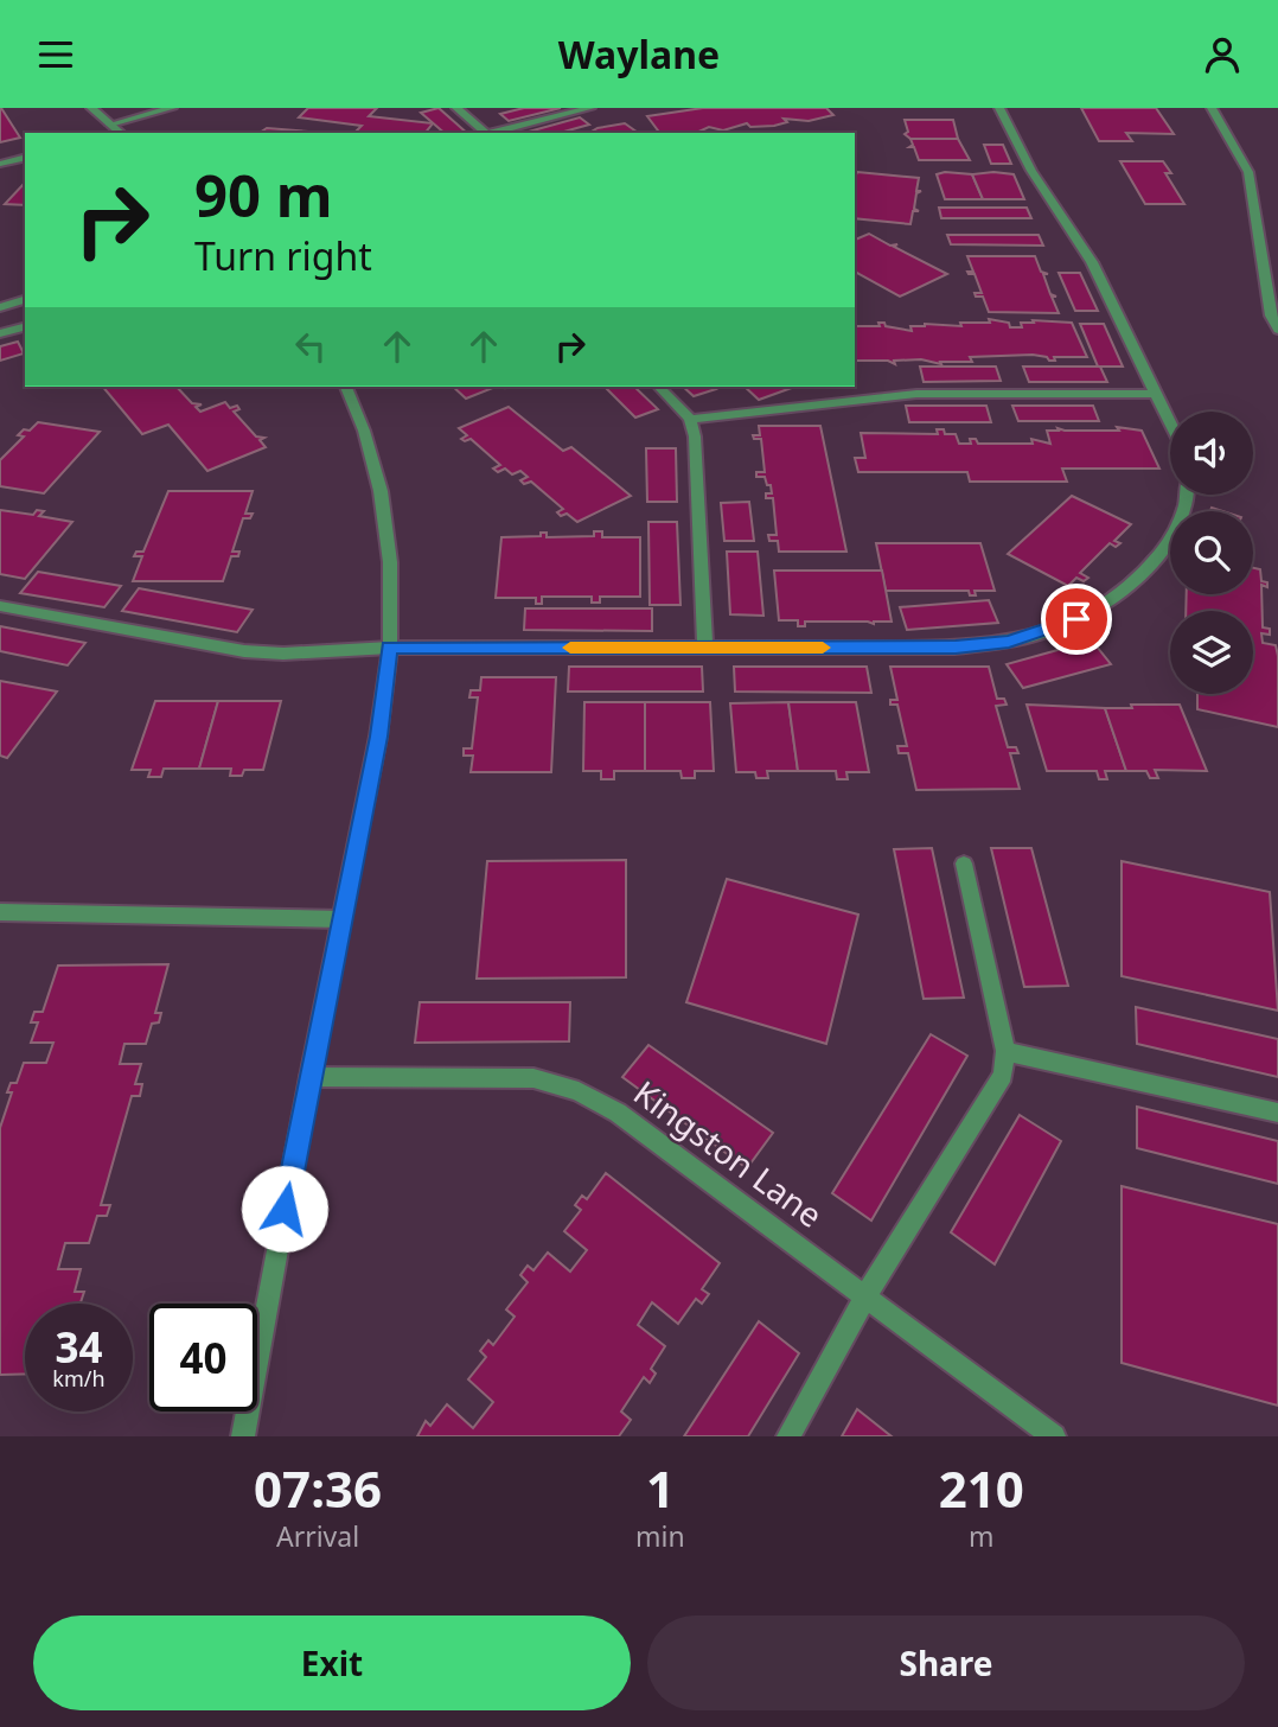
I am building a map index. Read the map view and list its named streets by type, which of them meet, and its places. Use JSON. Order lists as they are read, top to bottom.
{
  "streets": {
    "street": ["Kingston Lane"]
  },
  "page": {
    "header": "Waylane",
    "turn": ["90 m", "Turn right"],
    "speed": "34 km/h",
    "limit": "40",
    "eta": [
      "07:36",
      "Arrival",
      "1",
      "min",
      "210",
      "m"
    ],
    "buttons": ["Exit", "Share"]
  }
}
